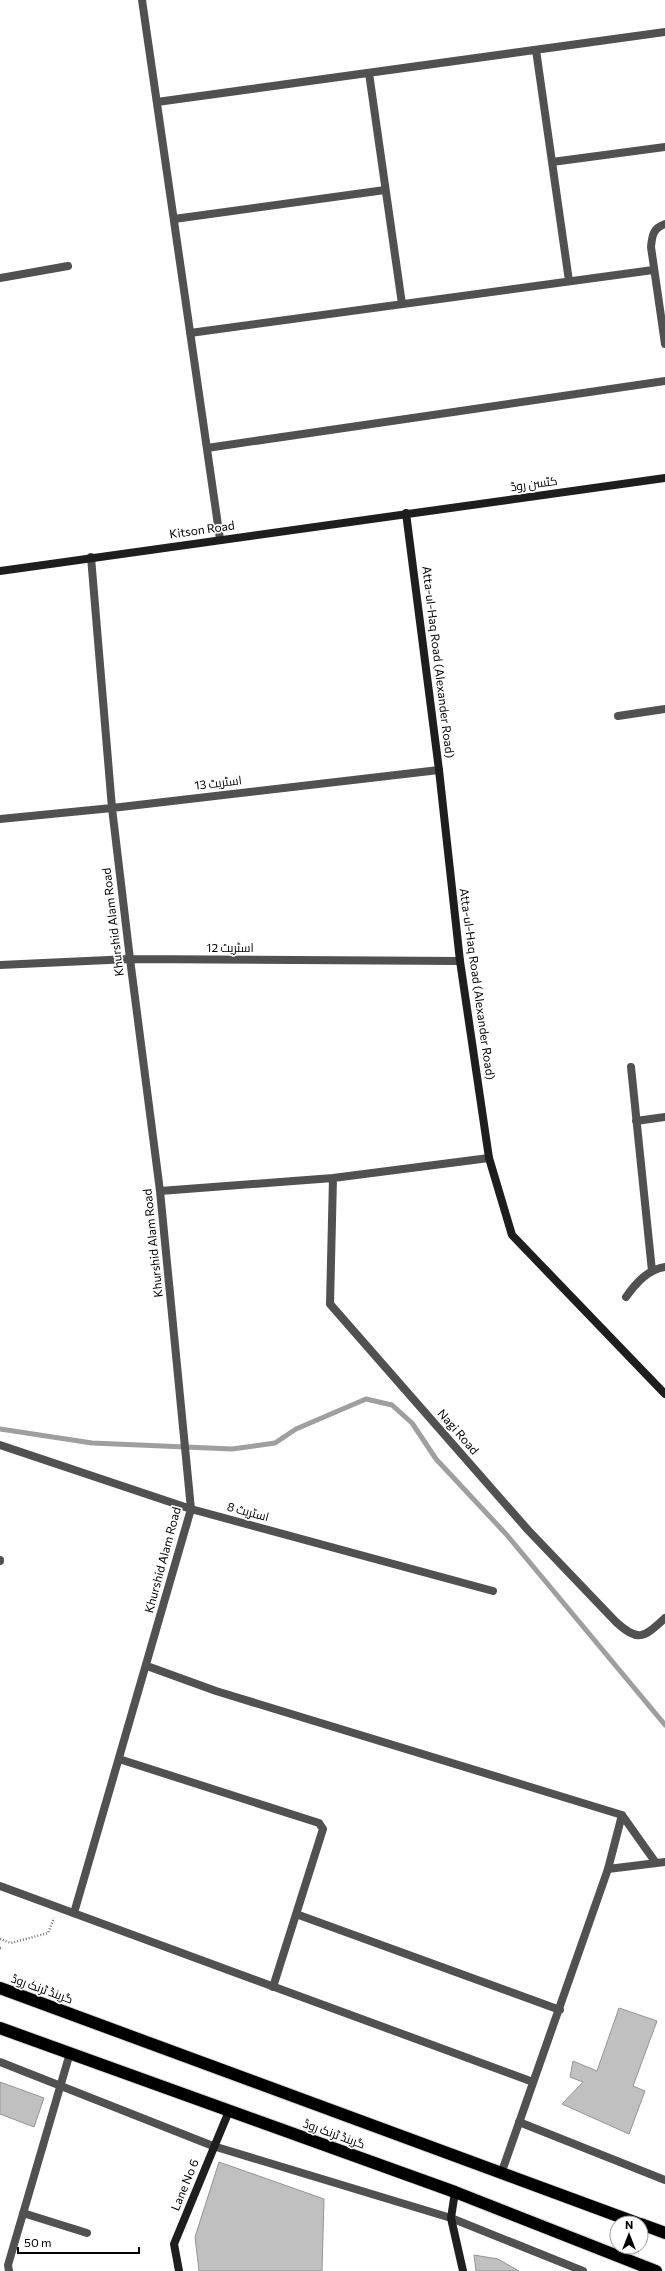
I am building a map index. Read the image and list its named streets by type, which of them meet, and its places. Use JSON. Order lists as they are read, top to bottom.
{
  "streets": {
    "highway": ["گرینڈ ٹرنک روڈ"],
    "street": [
      "کٹسن روڈ",
      "Kitson Road",
      "Atta-ul-Haq Road (Alexander Road)",
      "اسٹریٹ 13",
      "Khurshid Alam Road",
      "اسٹریٹ 12",
      "Nagi Road",
      "اسٹریٹ 8",
      "Lane No 6"
    ]
  },
  "crossings": [
    ["کٹسن روڈ", "Kitson Road"],
    ["کٹسن روڈ", "Atta-ul-Haq Road (Alexander Road)"],
    ["Kitson Road", "Atta-ul-Haq Road (Alexander Road)"],
    ["Kitson Road", "Khurshid Alam Road"],
    ["Atta-ul-Haq Road (Alexander Road)", "اسٹریٹ 13"],
    ["Atta-ul-Haq Road (Alexander Road)", "اسٹریٹ 12"],
    ["اسٹریٹ 13", "Khurshid Alam Road"],
    ["Khurshid Alam Road", "اسٹریٹ 12"],
    ["Khurshid Alam Road", "اسٹریٹ 8"],
    ["گرینڈ ٹرنک روڈ", "Lane No 6"]
  ],
  "scale_bar": "50 m",
  "north": "top"
}
